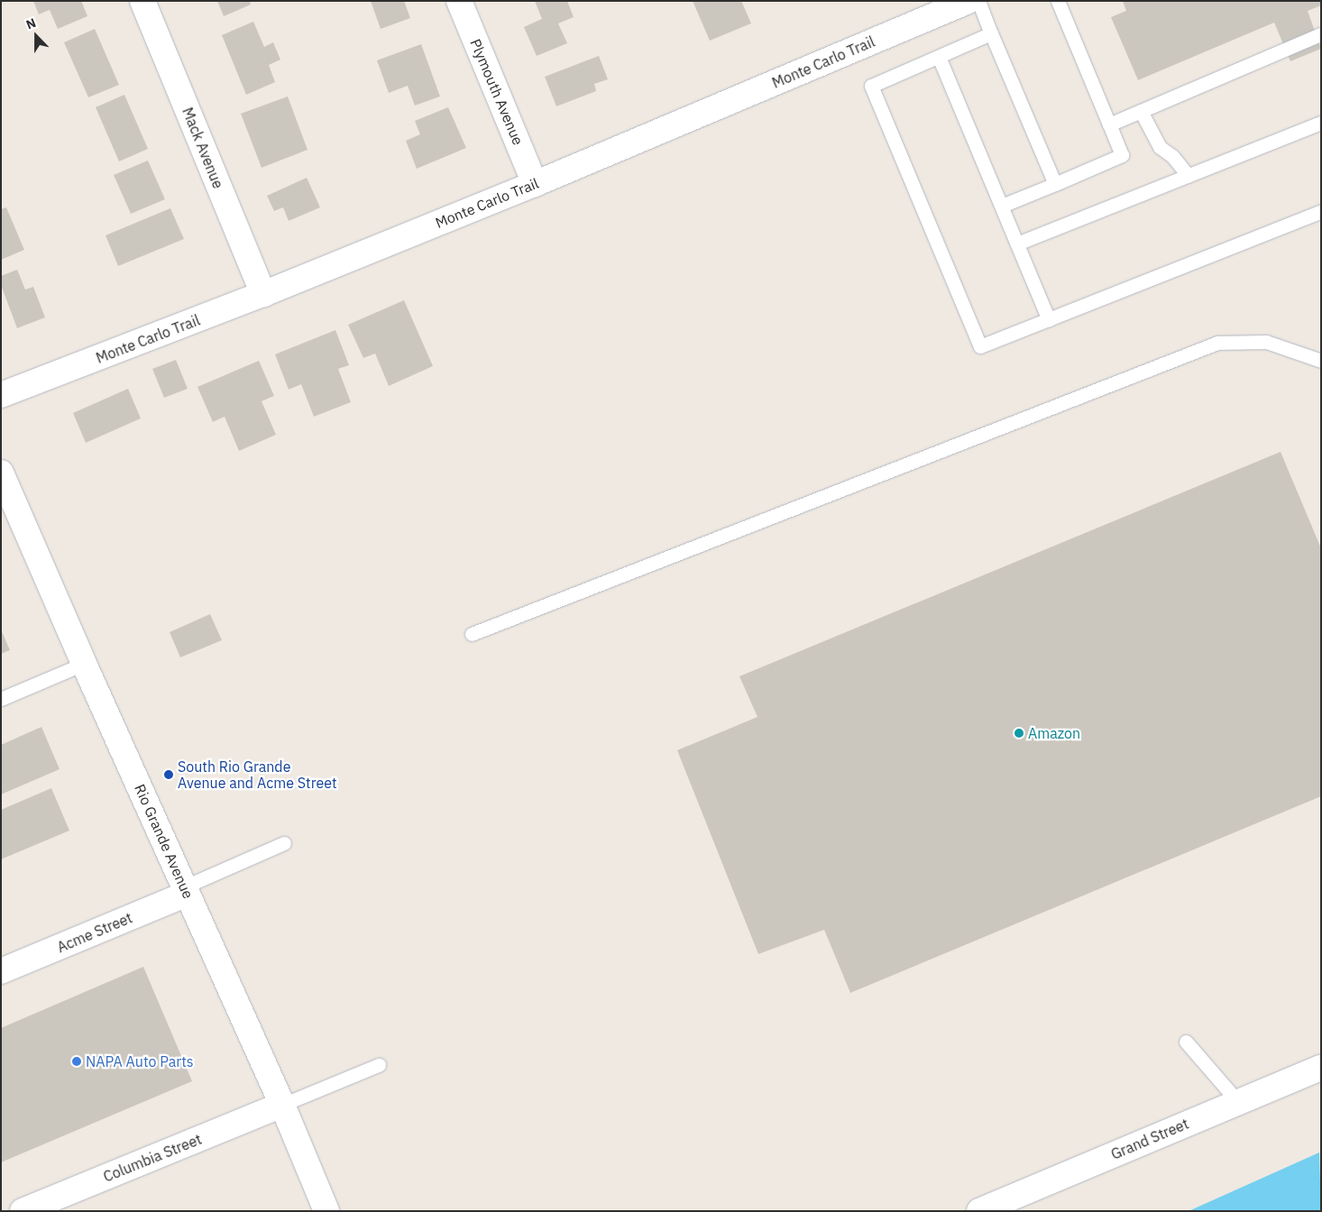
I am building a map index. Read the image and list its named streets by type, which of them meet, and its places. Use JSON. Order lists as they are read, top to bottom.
{
  "streets": {
    "street": [
      "Monte Carlo Trail",
      "Plymouth Avenue",
      "Mack Avenue",
      "Rio Grande Avenue",
      "Acme Street",
      "Grand Street",
      "Columbia Street"
    ]
  },
  "crossings": [
    ["Monte Carlo Trail", "Plymouth Avenue"],
    ["Monte Carlo Trail", "Mack Avenue"],
    ["Rio Grande Avenue", "Acme Street"],
    ["Rio Grande Avenue", "Columbia Street"]
  ],
  "places": ["Amazon", "South Rio Grande Avenue and Acme Street", "NAPA Auto Parts"],
  "north": "top"
}
